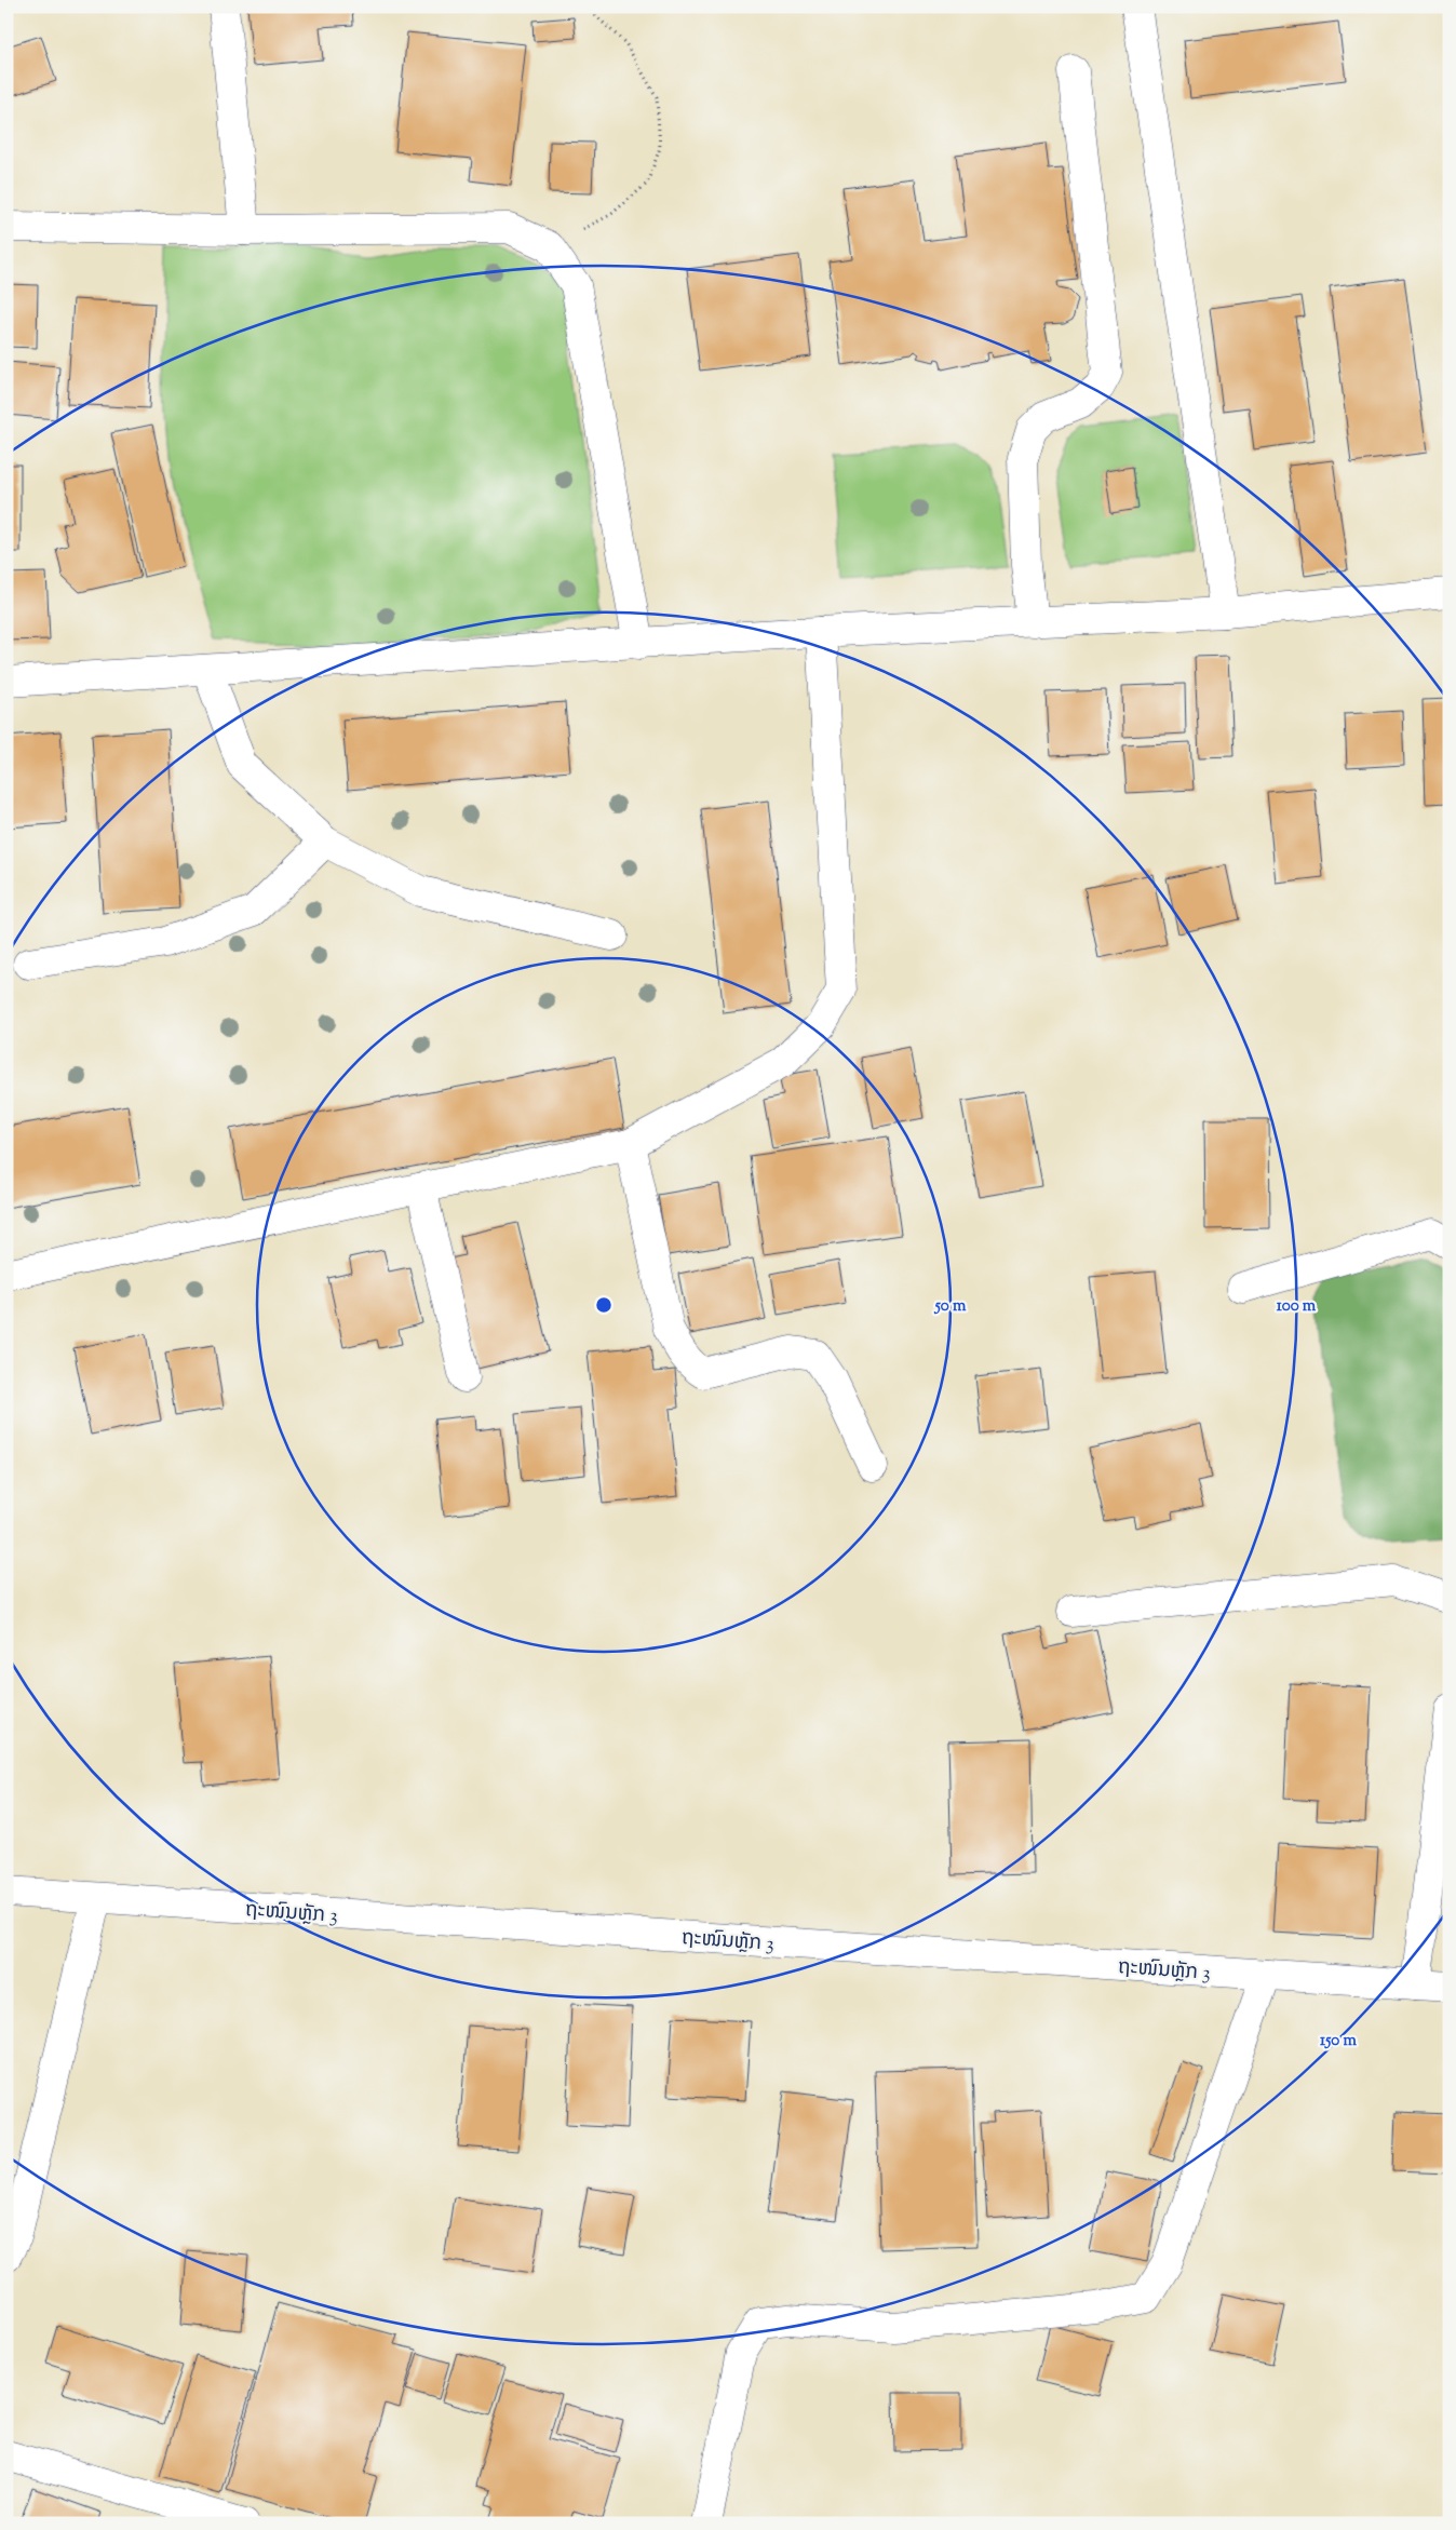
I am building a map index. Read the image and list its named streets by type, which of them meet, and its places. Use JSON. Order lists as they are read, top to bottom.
{
  "streets": {
    "street": ["ຖະໜົນຫຼັກ 3"]
  },
  "rings": ["50 m", "100 m", "150 m"]
}
